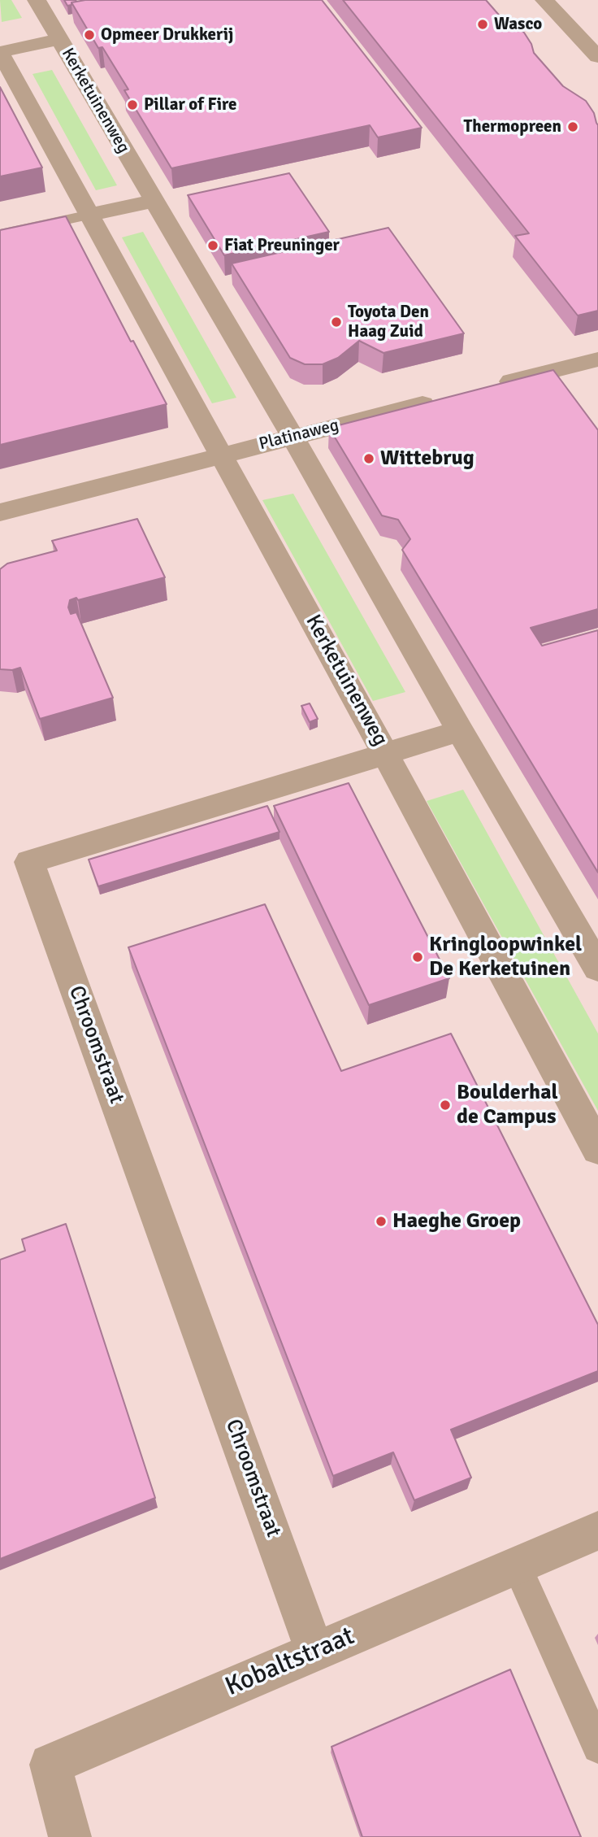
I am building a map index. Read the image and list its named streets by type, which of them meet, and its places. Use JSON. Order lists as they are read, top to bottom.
{
  "streets": {
    "street": [
      "Kerketuinenweg",
      "Platinaweg",
      "Chroomstraat",
      "Kobaltstraat"
    ]
  },
  "crossings": [
    ["Kerketuinenweg", "Platinaweg"],
    ["Kerketuinenweg", "Chroomstraat"],
    ["Chroomstraat", "Kobaltstraat"]
  ],
  "places": [
    "Wasco",
    "Opmeer Drukkerij",
    "Pillar of Fire",
    "Thermopreen",
    "Fiat Preuninger",
    "Toyota Den Haag Zuid",
    "Wittebrug",
    "Kringloopwinkel De Kerketuinen",
    "Boulderhal de Campus",
    "Haeghe Groep"
  ]
}
